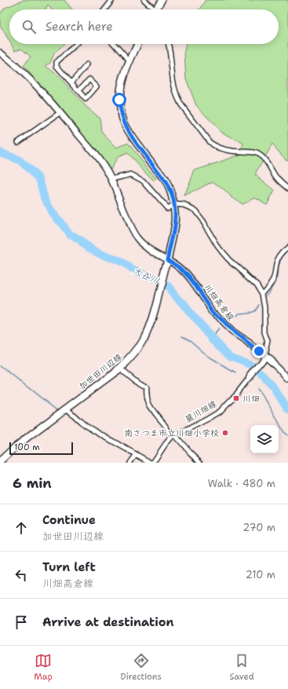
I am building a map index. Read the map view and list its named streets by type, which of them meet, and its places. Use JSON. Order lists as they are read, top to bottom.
{
  "streets": {
    "main road": ["加世田川辺線"],
    "street": ["川畑高倉線", "麓川畑線"]
  },
  "crossings": [
    ["川畑高倉線", "加世田川辺線"],
    ["川畑高倉線", "麓川畑線"]
  ],
  "water": ["大谷川"],
  "places": {
    "transit": ["川畑"],
    "other": ["南さつま市立川畑小学校"]
  },
  "scale_bar": "100 m",
  "page": {
    "search": "Search here",
    "scale": "100 m",
    "heading": ["6 min", "Walk · 480 m"],
    "list": [
      ["Continue", "加世田川辺線", "270 m"],
      ["Turn left", "川畑高倉線", "210 m"],
      "Arrive at destination"
    ],
    "nav": ["Map", "Directions", "Saved"]
  }
}
